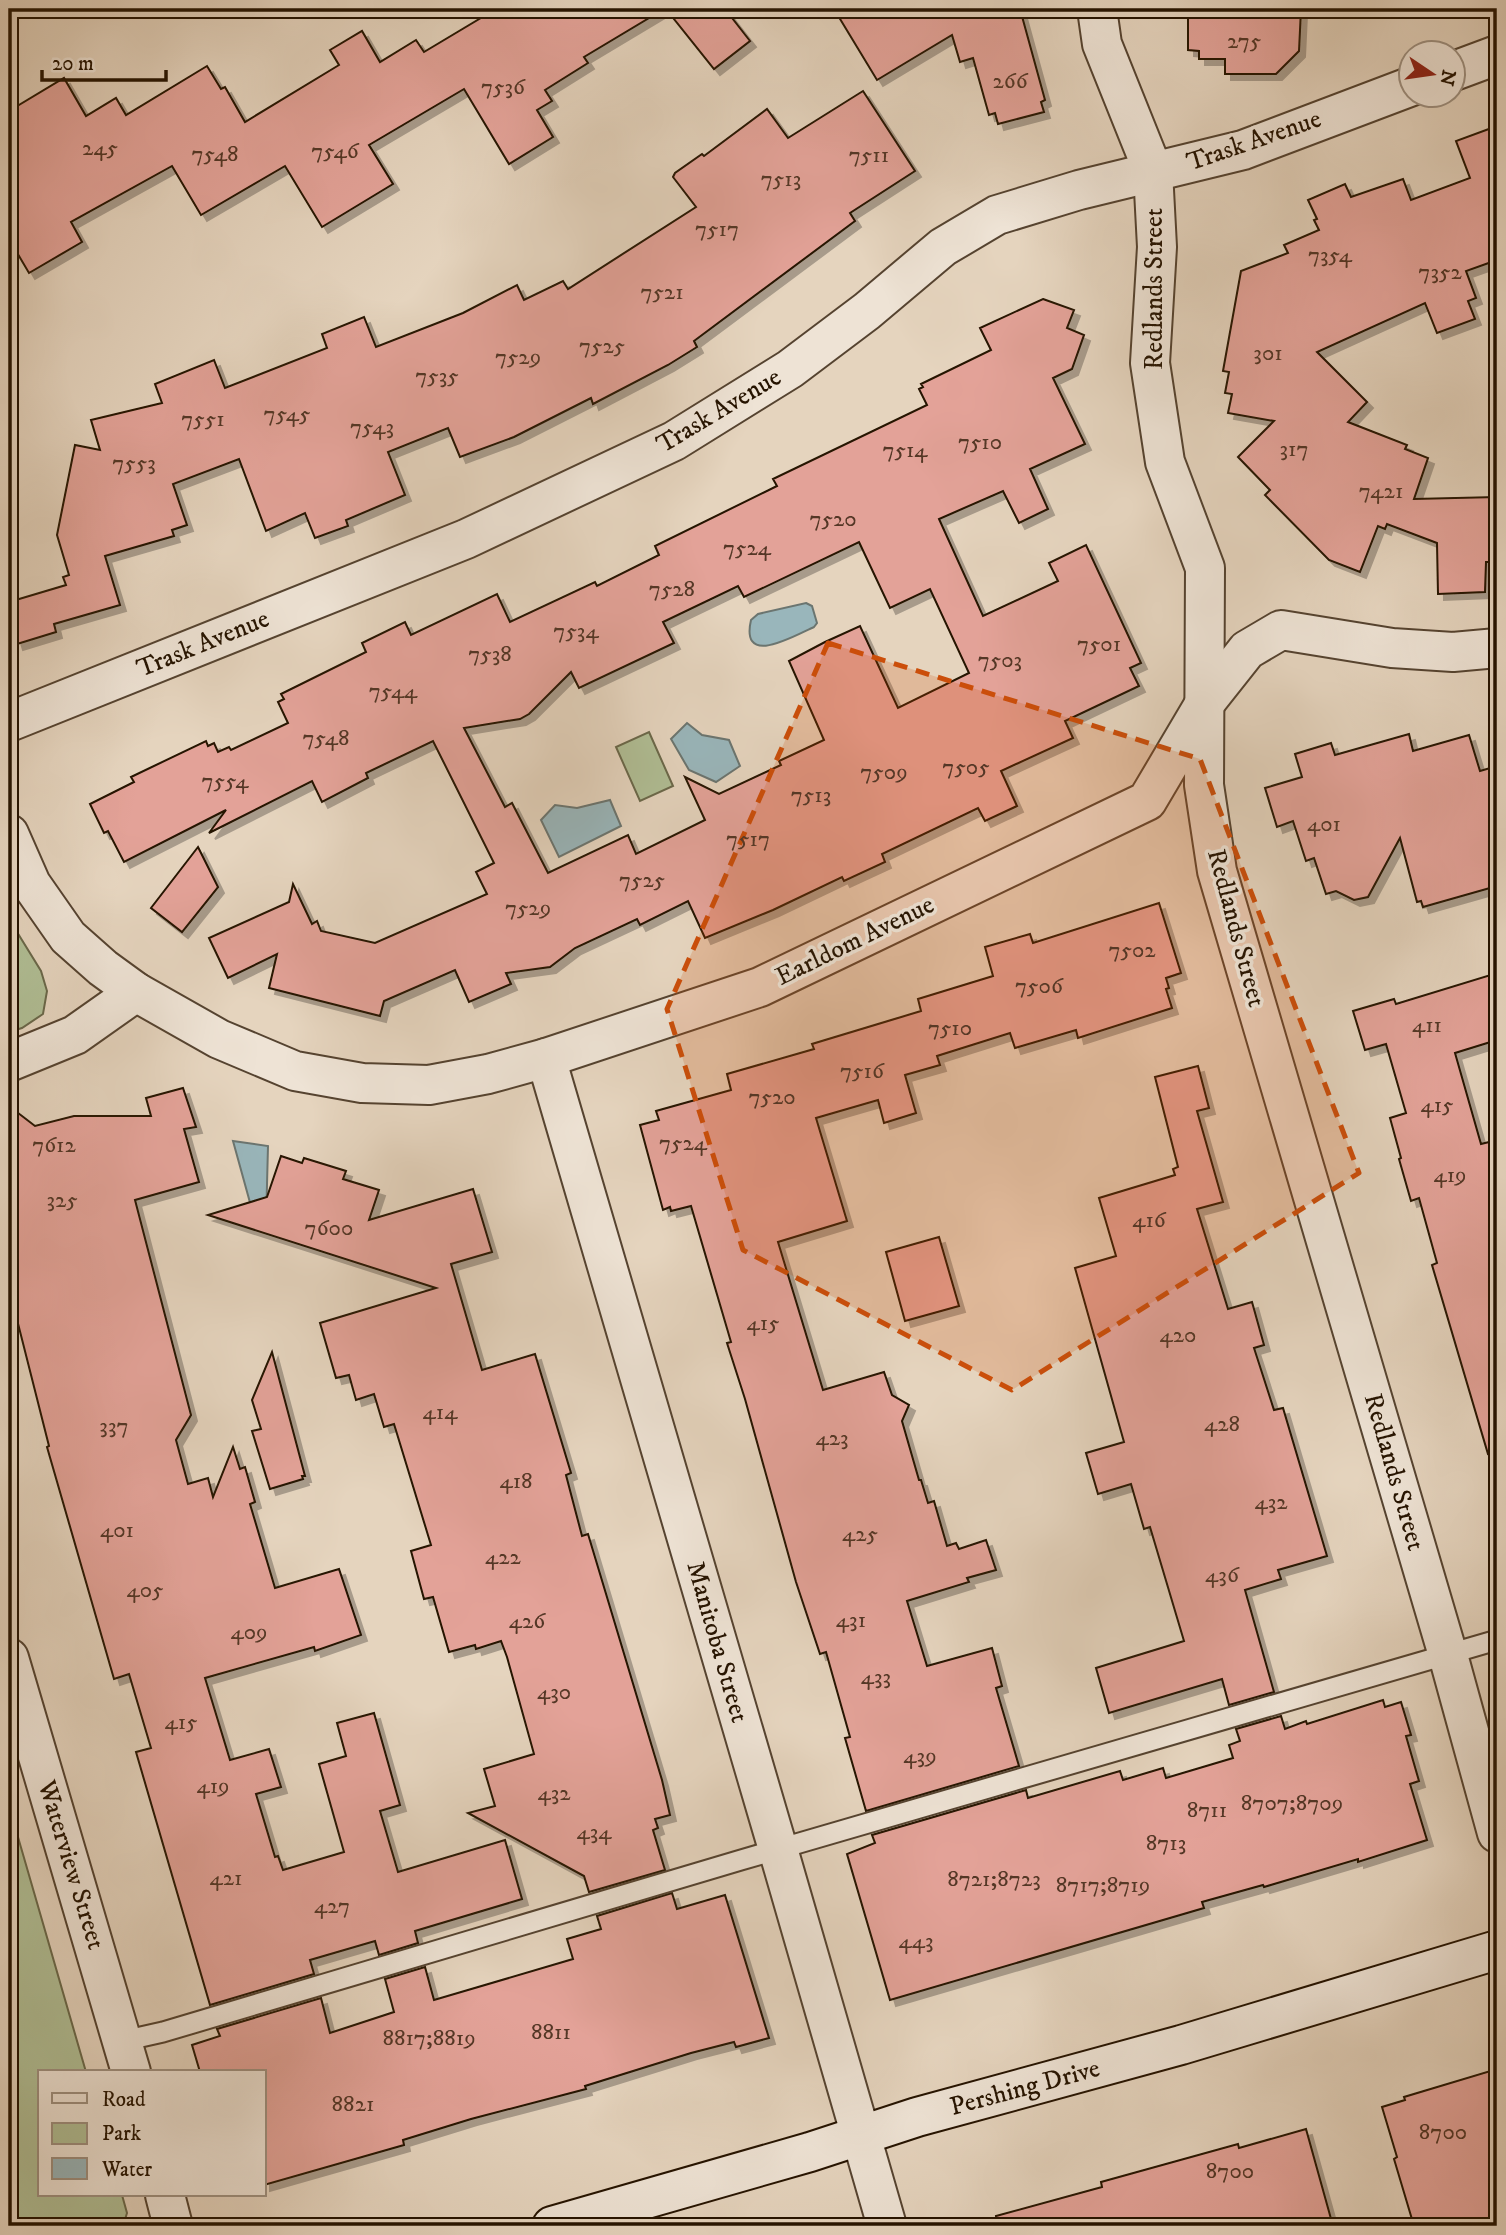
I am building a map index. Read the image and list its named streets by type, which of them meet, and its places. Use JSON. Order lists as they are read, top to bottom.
{
  "streets": {
    "street": [
      "Trask Avenue",
      "Redlands Street",
      "Earldom Avenue",
      "Manitoba Street",
      "Waterview Street",
      "Pershing Drive"
    ]
  },
  "crossings": [
    ["Trask Avenue", "Redlands Street"],
    ["Redlands Street", "Earldom Avenue"],
    ["Earldom Avenue", "Manitoba Street"],
    ["Manitoba Street", "Pershing Drive"]
  ],
  "house_numbers": [
    "275",
    "266",
    "7536",
    "245",
    "7546",
    "7548",
    "7511",
    "7513",
    "7517",
    "7354",
    "7352",
    "7521",
    "7525",
    "301",
    "7529",
    "7535",
    "7545",
    "7551",
    "7543",
    "7510",
    "317",
    "7514",
    "7553",
    "7421",
    "7520",
    "7524",
    "7528",
    "7534",
    "7501",
    "7538",
    "7503",
    "7544",
    "7548",
    "7505",
    "7509",
    "7554",
    "7513",
    "401",
    "7517",
    "7525",
    "7529",
    "7502",
    "7506",
    "411",
    "7510",
    "7516",
    "7520",
    "415",
    "7524",
    "7612",
    "419",
    "325",
    "416",
    "7600",
    "415",
    "420",
    "414",
    "428",
    "337",
    "423",
    "418",
    "432",
    "401",
    "425",
    "422",
    "436",
    "405",
    "431",
    "426",
    "409",
    "433",
    "430",
    "415",
    "439",
    "419",
    "432",
    "8707;8709",
    "8711",
    "434",
    "8713",
    "421",
    "8721;8723",
    "8717;8719",
    "427",
    "443",
    "8811",
    "8817;8819",
    "8821",
    "8700",
    "8700"
  ],
  "legend": ["Road", "Park", "Water"],
  "scale_bar": "20 m",
  "north": "right"
}
